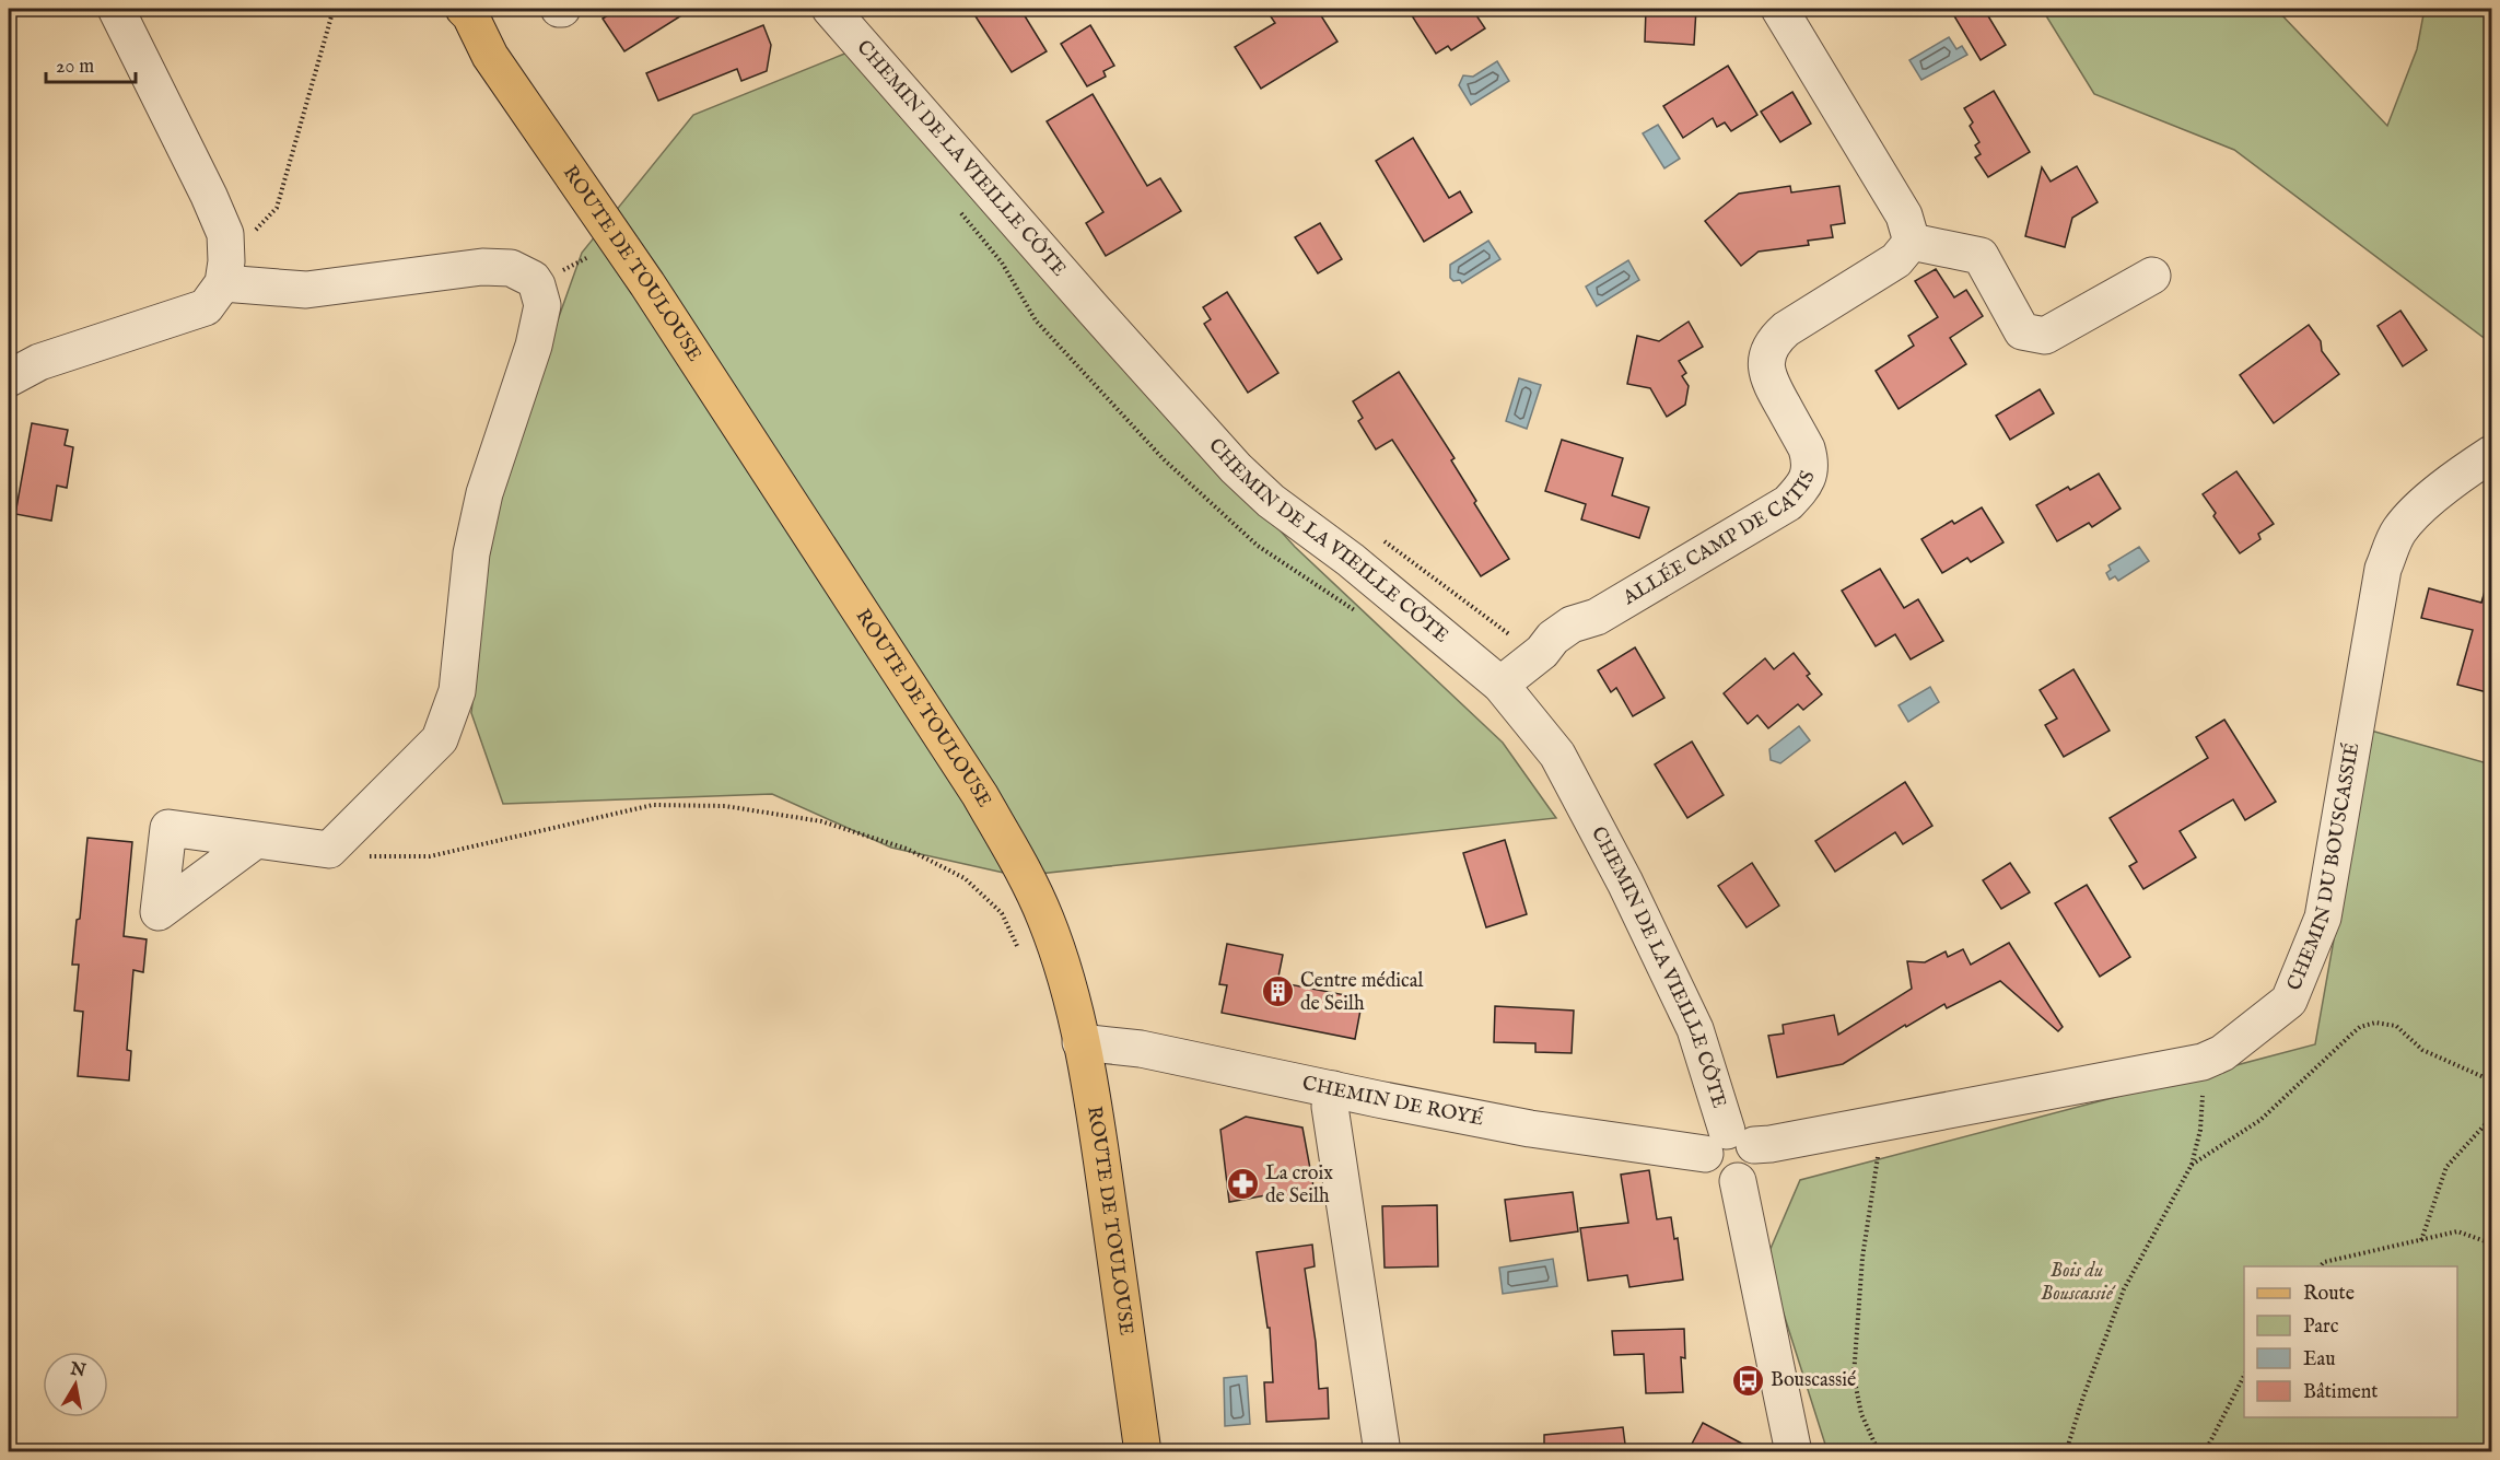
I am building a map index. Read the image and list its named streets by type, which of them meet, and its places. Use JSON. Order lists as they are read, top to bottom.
{
  "streets": {
    "main road": ["ROUTE DE TOULOUSE"],
    "street": [
      "CHEMIN DE LA VIEILLE CÔTE",
      "ALLÉE CAMP DE CATIS",
      "CHEMIN DU BOUSCASSIÉ",
      "CHEMIN DE ROYÉ"
    ]
  },
  "crossings": [
    ["CHEMIN DE LA VIEILLE CÔTE", "ALLÉE CAMP DE CATIS"],
    ["CHEMIN DE LA VIEILLE CÔTE", "CHEMIN DU BOUSCASSIÉ"],
    ["CHEMIN DE LA VIEILLE CÔTE", "CHEMIN DE ROYÉ"],
    ["ROUTE DE TOULOUSE", "CHEMIN DE ROYÉ"],
    ["CHEMIN DU BOUSCASSIÉ", "CHEMIN DE ROYÉ"]
  ],
  "parks": ["Bois du Bouscassié"],
  "places": {
    "building": ["Centre médical de Seilh"],
    "pharmacy": ["La croix de Seilh"],
    "bus stop": ["Bouscassié"]
  },
  "legend": [
    "Route",
    "Parc",
    "Eau",
    "Bâtiment"
  ],
  "scale_bar": "20 m",
  "north": "top"
}
